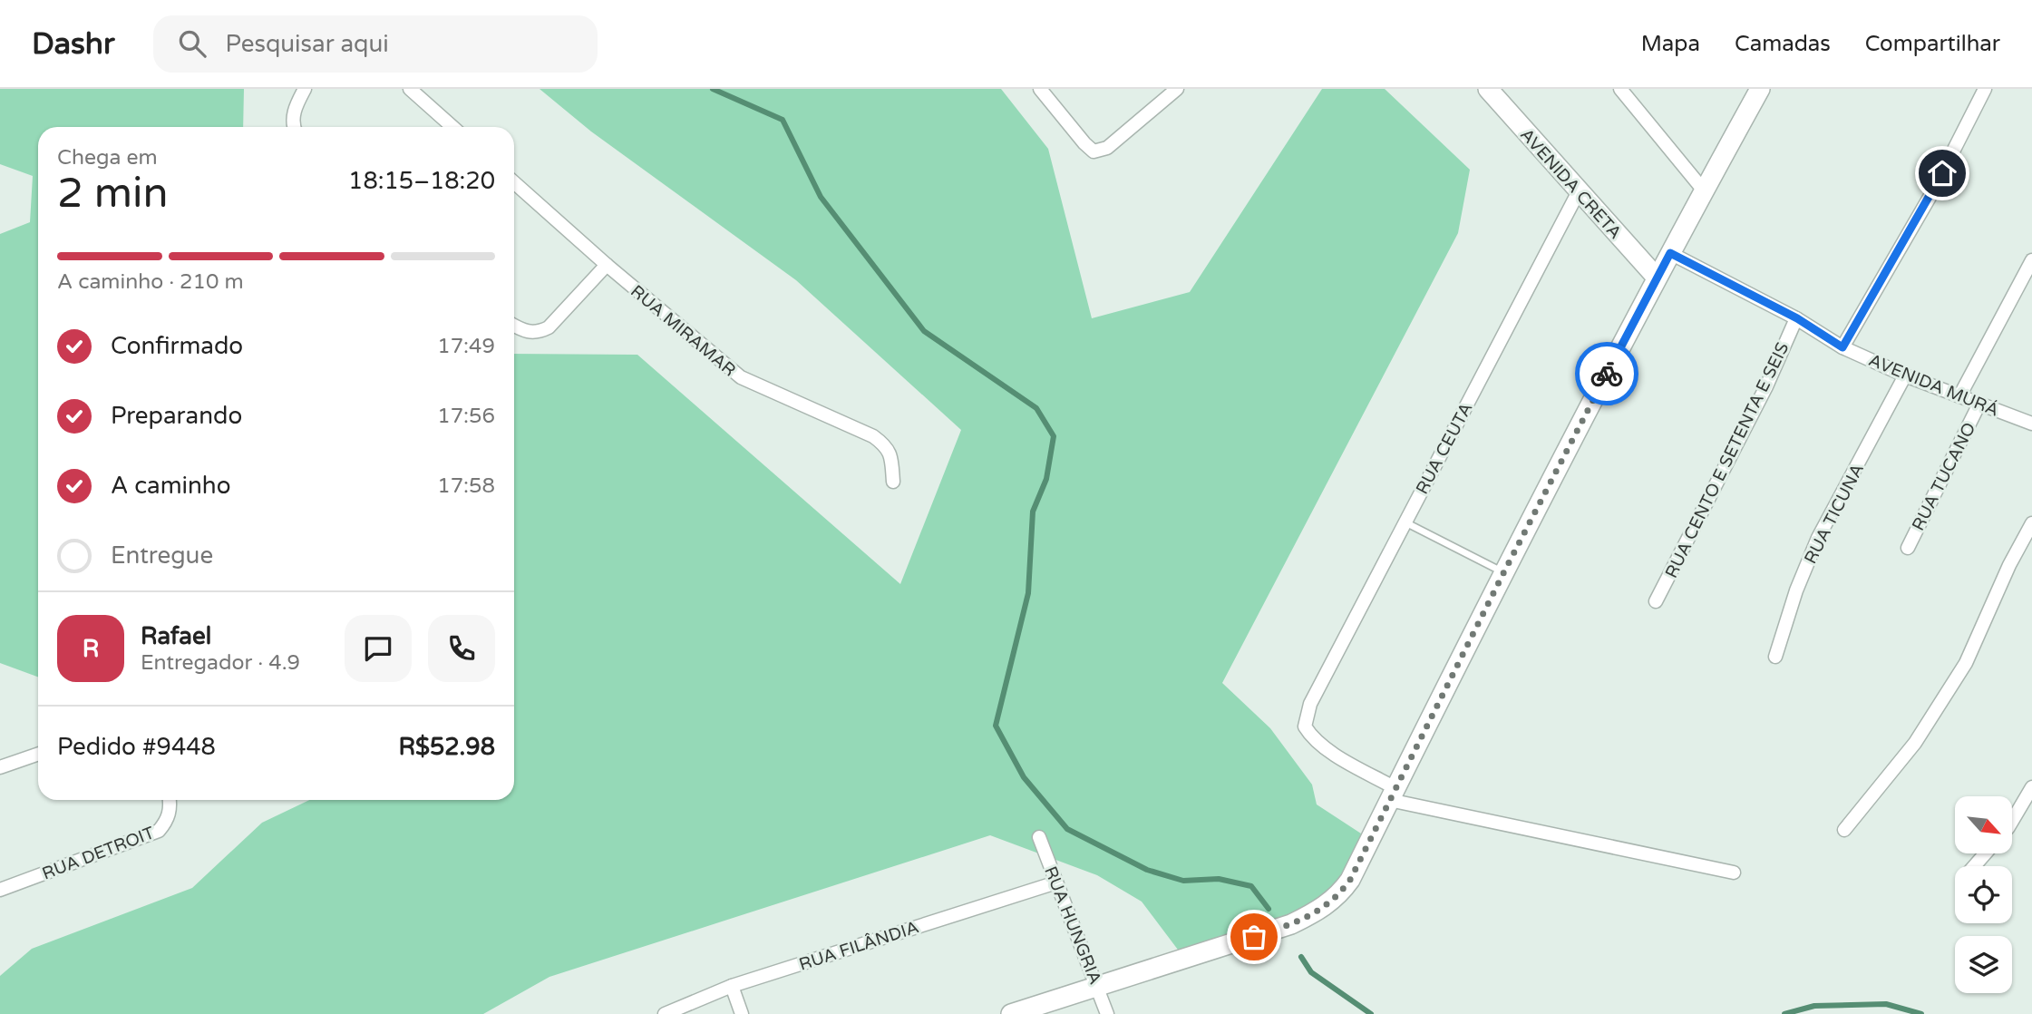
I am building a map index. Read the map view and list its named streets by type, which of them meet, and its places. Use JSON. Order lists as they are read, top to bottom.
{
  "streets": {
    "street": [
      "AVENIDA CRETA",
      "RUA MIRAMAR",
      "AVENIDA MURÁ",
      "RUA CEUTA",
      "RUA CENTO E SETENTA E SEIS",
      "RUA TUCANO",
      "RUA TICUNA",
      "RUA DETROIT",
      "RUA HUNGRIA",
      "RUA FILÂNDIA"
    ]
  },
  "crossings": [
    ["AVENIDA CRETA", "RUA CEUTA"],
    ["AVENIDA MURÁ", "RUA CENTO E SETENTA E SEIS"],
    ["AVENIDA MURÁ", "RUA TUCANO"],
    ["AVENIDA MURÁ", "RUA TICUNA"],
    ["RUA HUNGRIA", "RUA FILÂNDIA"]
  ],
  "north": "bottom right",
  "page": {
    "header": "Dashr",
    "search": "Pesquisar aqui",
    "nav": ["Mapa", "Camadas", "Compartilhar"],
    "heading": ["2 min", "Chega em", "18:15–18:20"],
    "panel": [
      "Rafael",
      "Entregador · 4.9",
      "Pedido #9448",
      "R$52.98"
    ],
    "bar": "A caminho · 210 m",
    "list": [
      ["Confirmado", "17:49"],
      ["Preparando", "17:56"],
      ["A caminho", "17:58"],
      "Entregue"
    ],
    "round": "R"
  }
}
